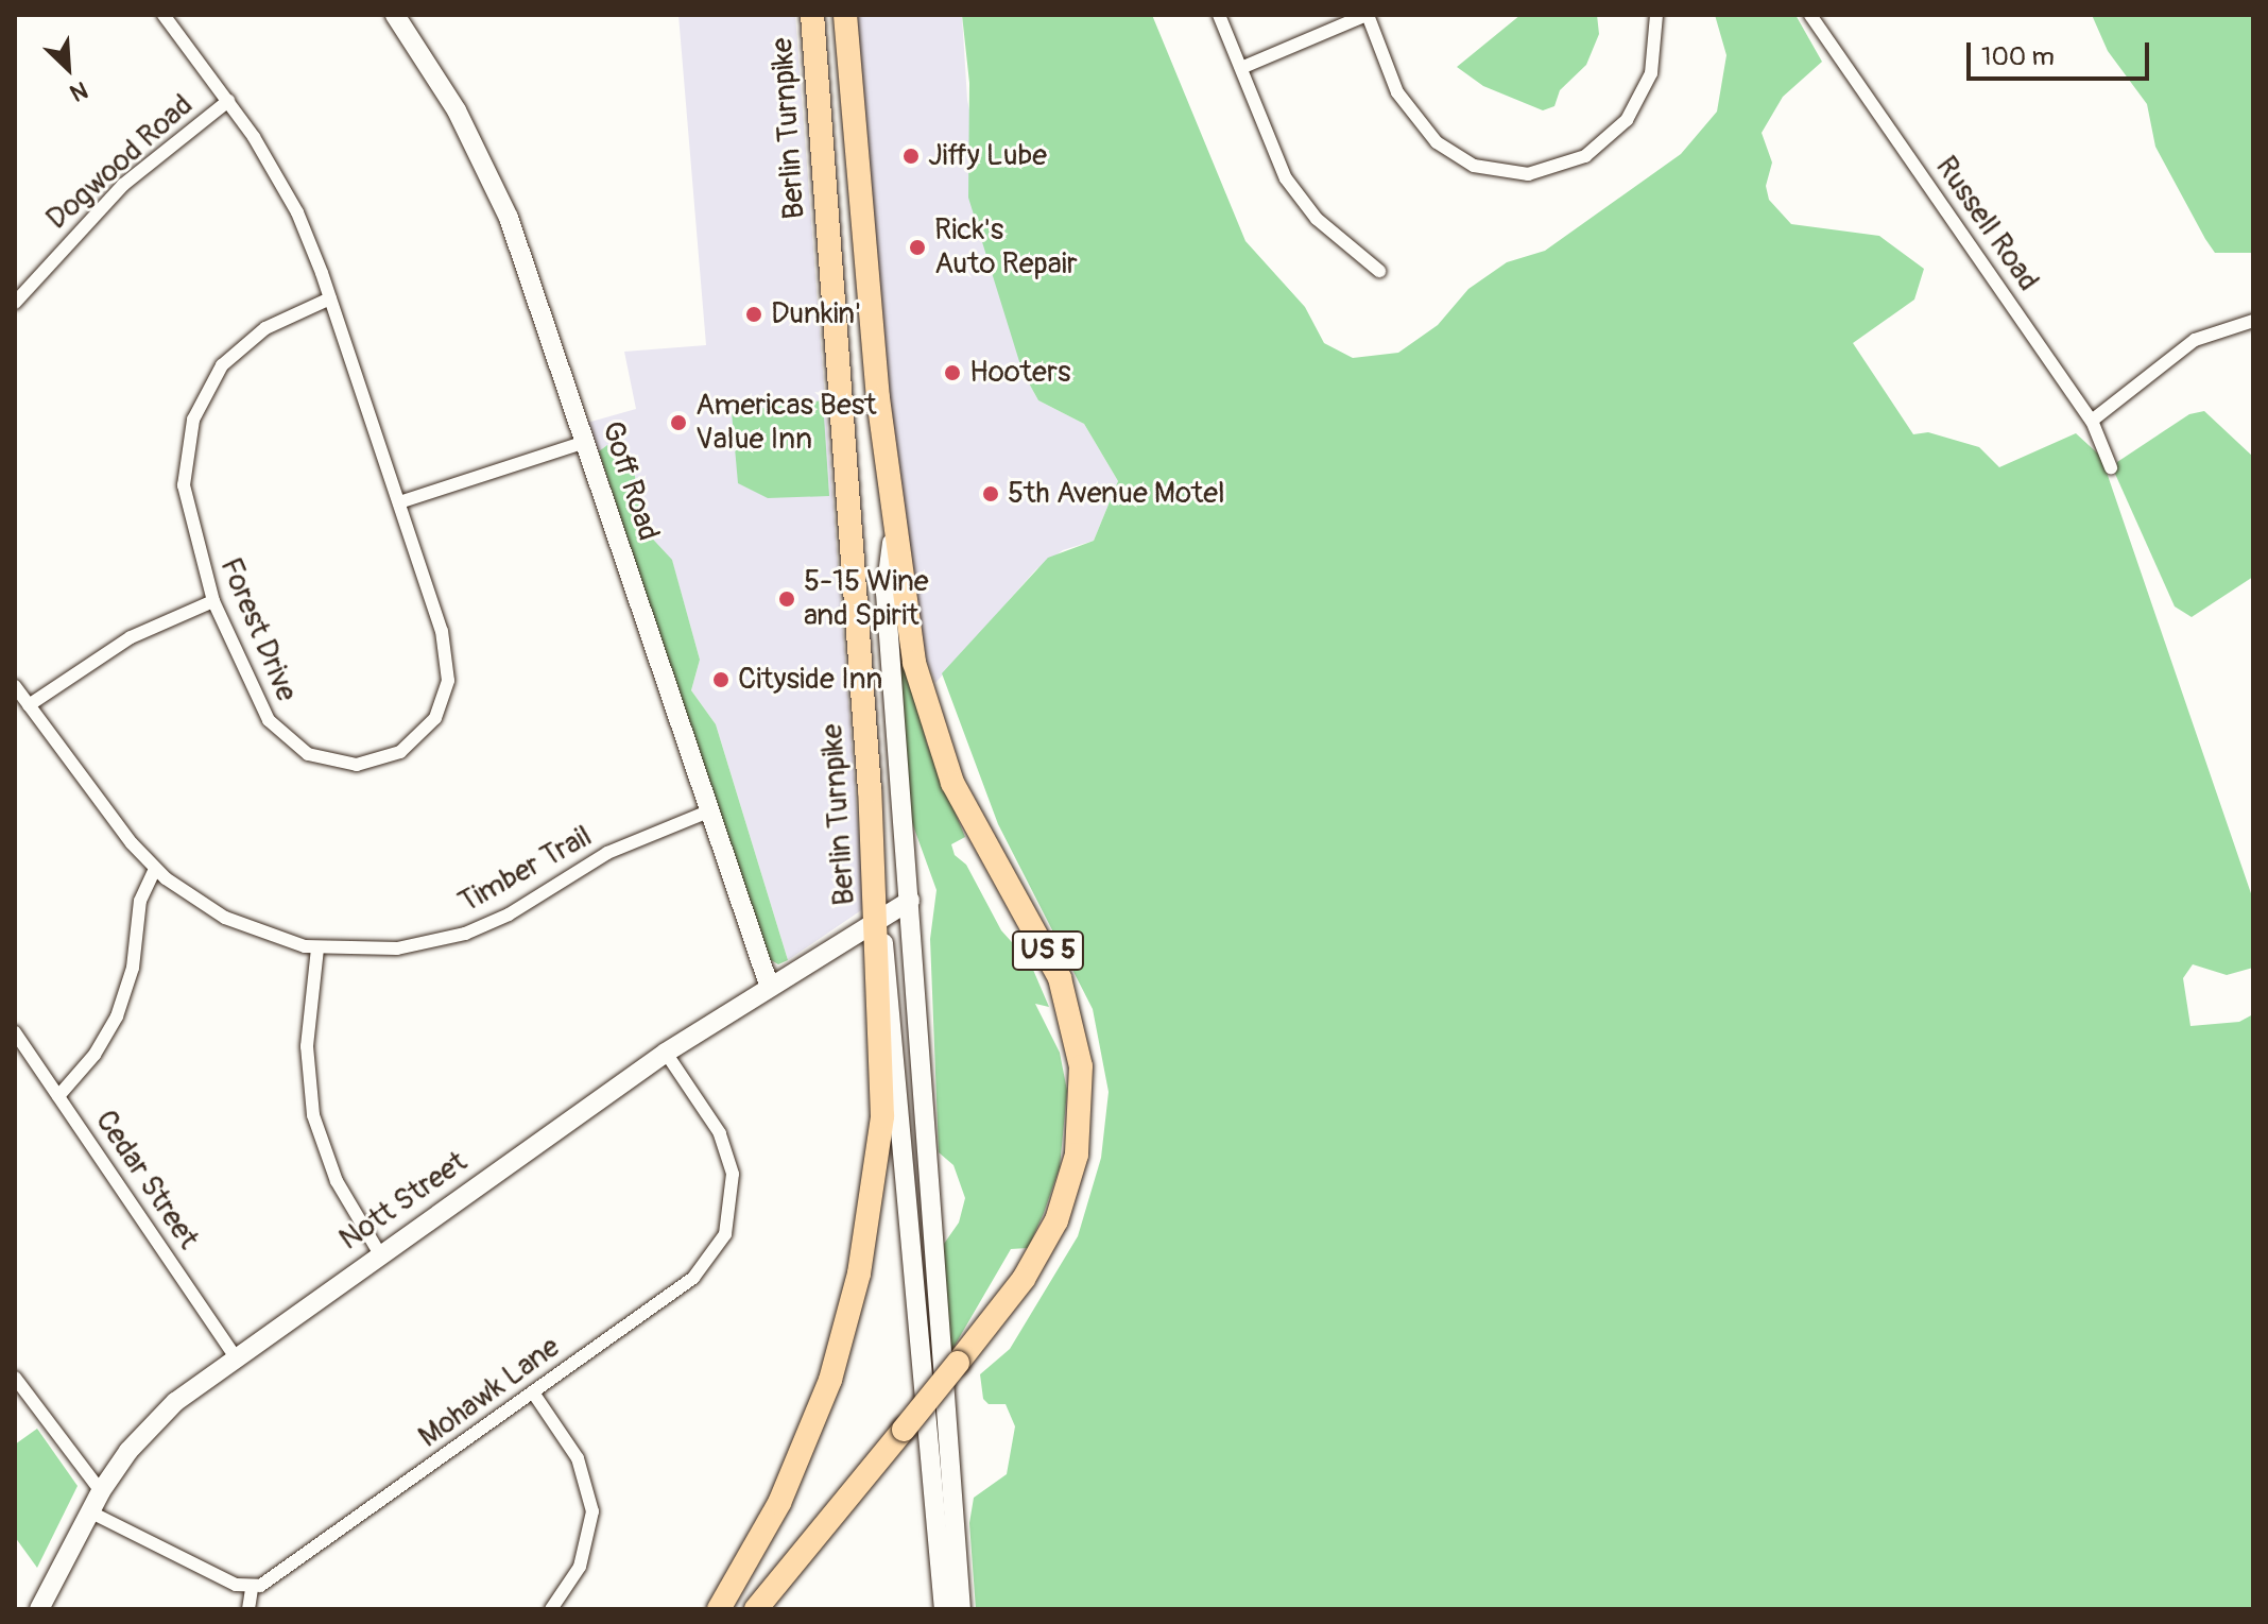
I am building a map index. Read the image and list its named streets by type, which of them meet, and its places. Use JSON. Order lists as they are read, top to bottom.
{
  "streets": {
    "highway": ["Berlin Turnpike", "US 5"],
    "street": [
      "Dogwood Road",
      "Russell Road",
      "Goff Road",
      "Forest Drive",
      "Timber Trail",
      "Cedar Street",
      "Nott Street",
      "Mohawk Lane"
    ]
  },
  "crossings": [
    ["Berlin Turnpike", "Nott Street"],
    ["Dogwood Road", "Forest Drive"],
    ["Goff Road", "Timber Trail"],
    ["Goff Road", "Nott Street"],
    ["Cedar Street", "Nott Street"],
    ["Nott Street", "Mohawk Lane"]
  ],
  "places": [
    "Jiffy Lube",
    "Rick's Auto Repair",
    "Dunkin'",
    "Hooters",
    "Americas Best Value Inn",
    "5th Avenue Motel",
    "5-15 Wine and Spirit",
    "Cityside Inn"
  ],
  "scale_bar": "100 m",
  "north": "bottom right"
}
